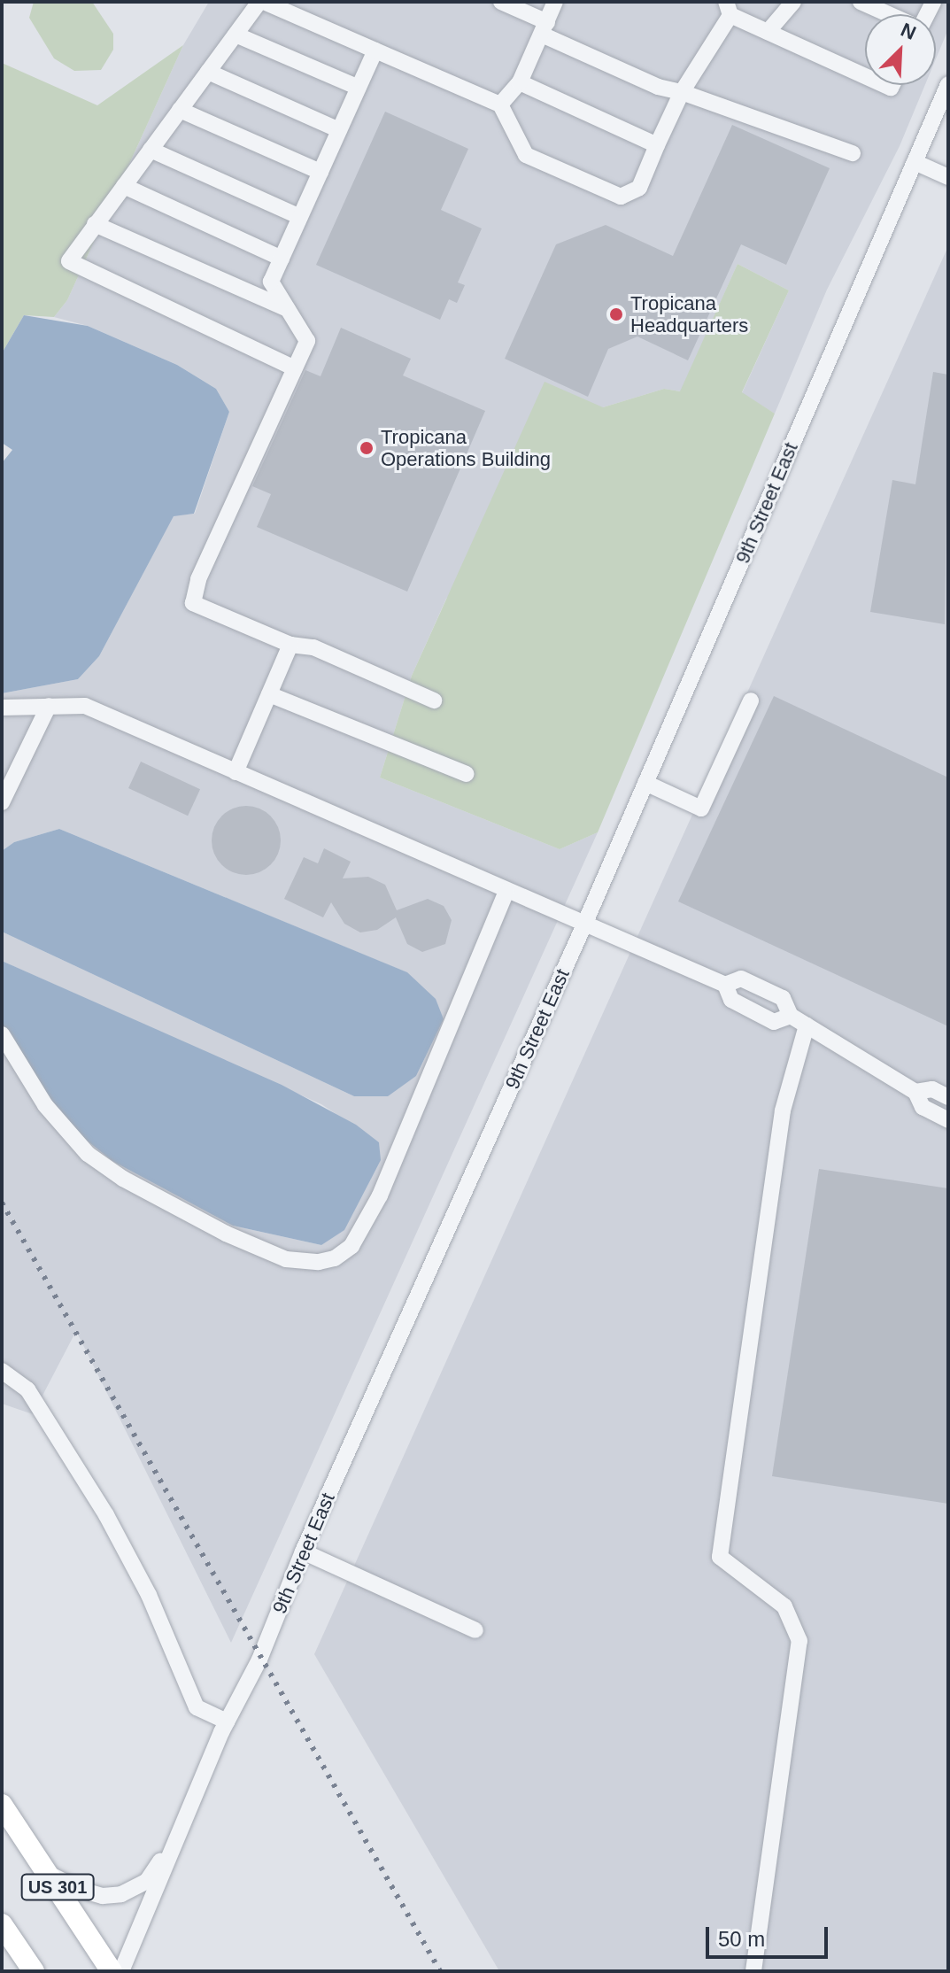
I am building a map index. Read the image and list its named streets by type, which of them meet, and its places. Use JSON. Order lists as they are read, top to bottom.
{
  "streets": {
    "main road": ["US 301"],
    "street": ["9th Street East"]
  },
  "places": ["Tropicana Headquarters", "Tropicana Operations Building"],
  "scale_bar": "50 m",
  "north": "top right"
}
